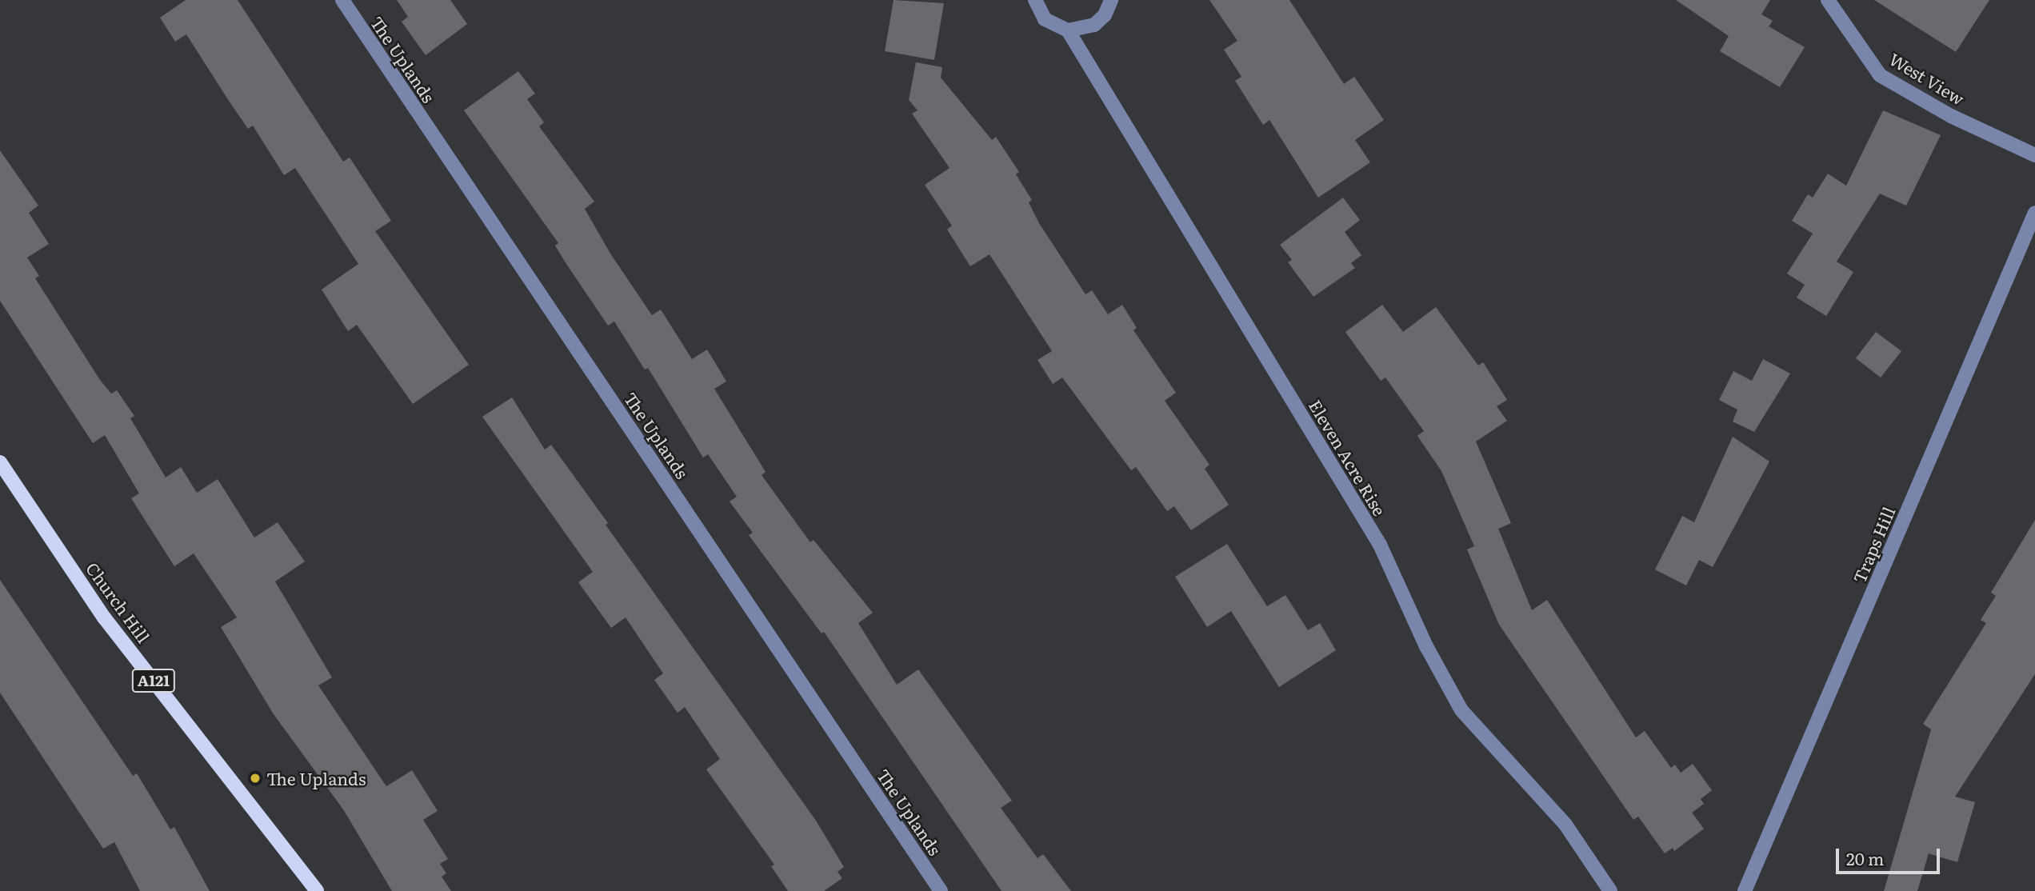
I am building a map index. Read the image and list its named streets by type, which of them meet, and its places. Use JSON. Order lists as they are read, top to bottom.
{
  "streets": {
    "main road": ["Church Hill", "A121"],
    "street": [
      "The Uplands",
      "West View",
      "Eleven Acre Rise",
      "Traps Hill"
    ]
  },
  "places": ["The Uplands"],
  "scale_bar": "20 m"
}
